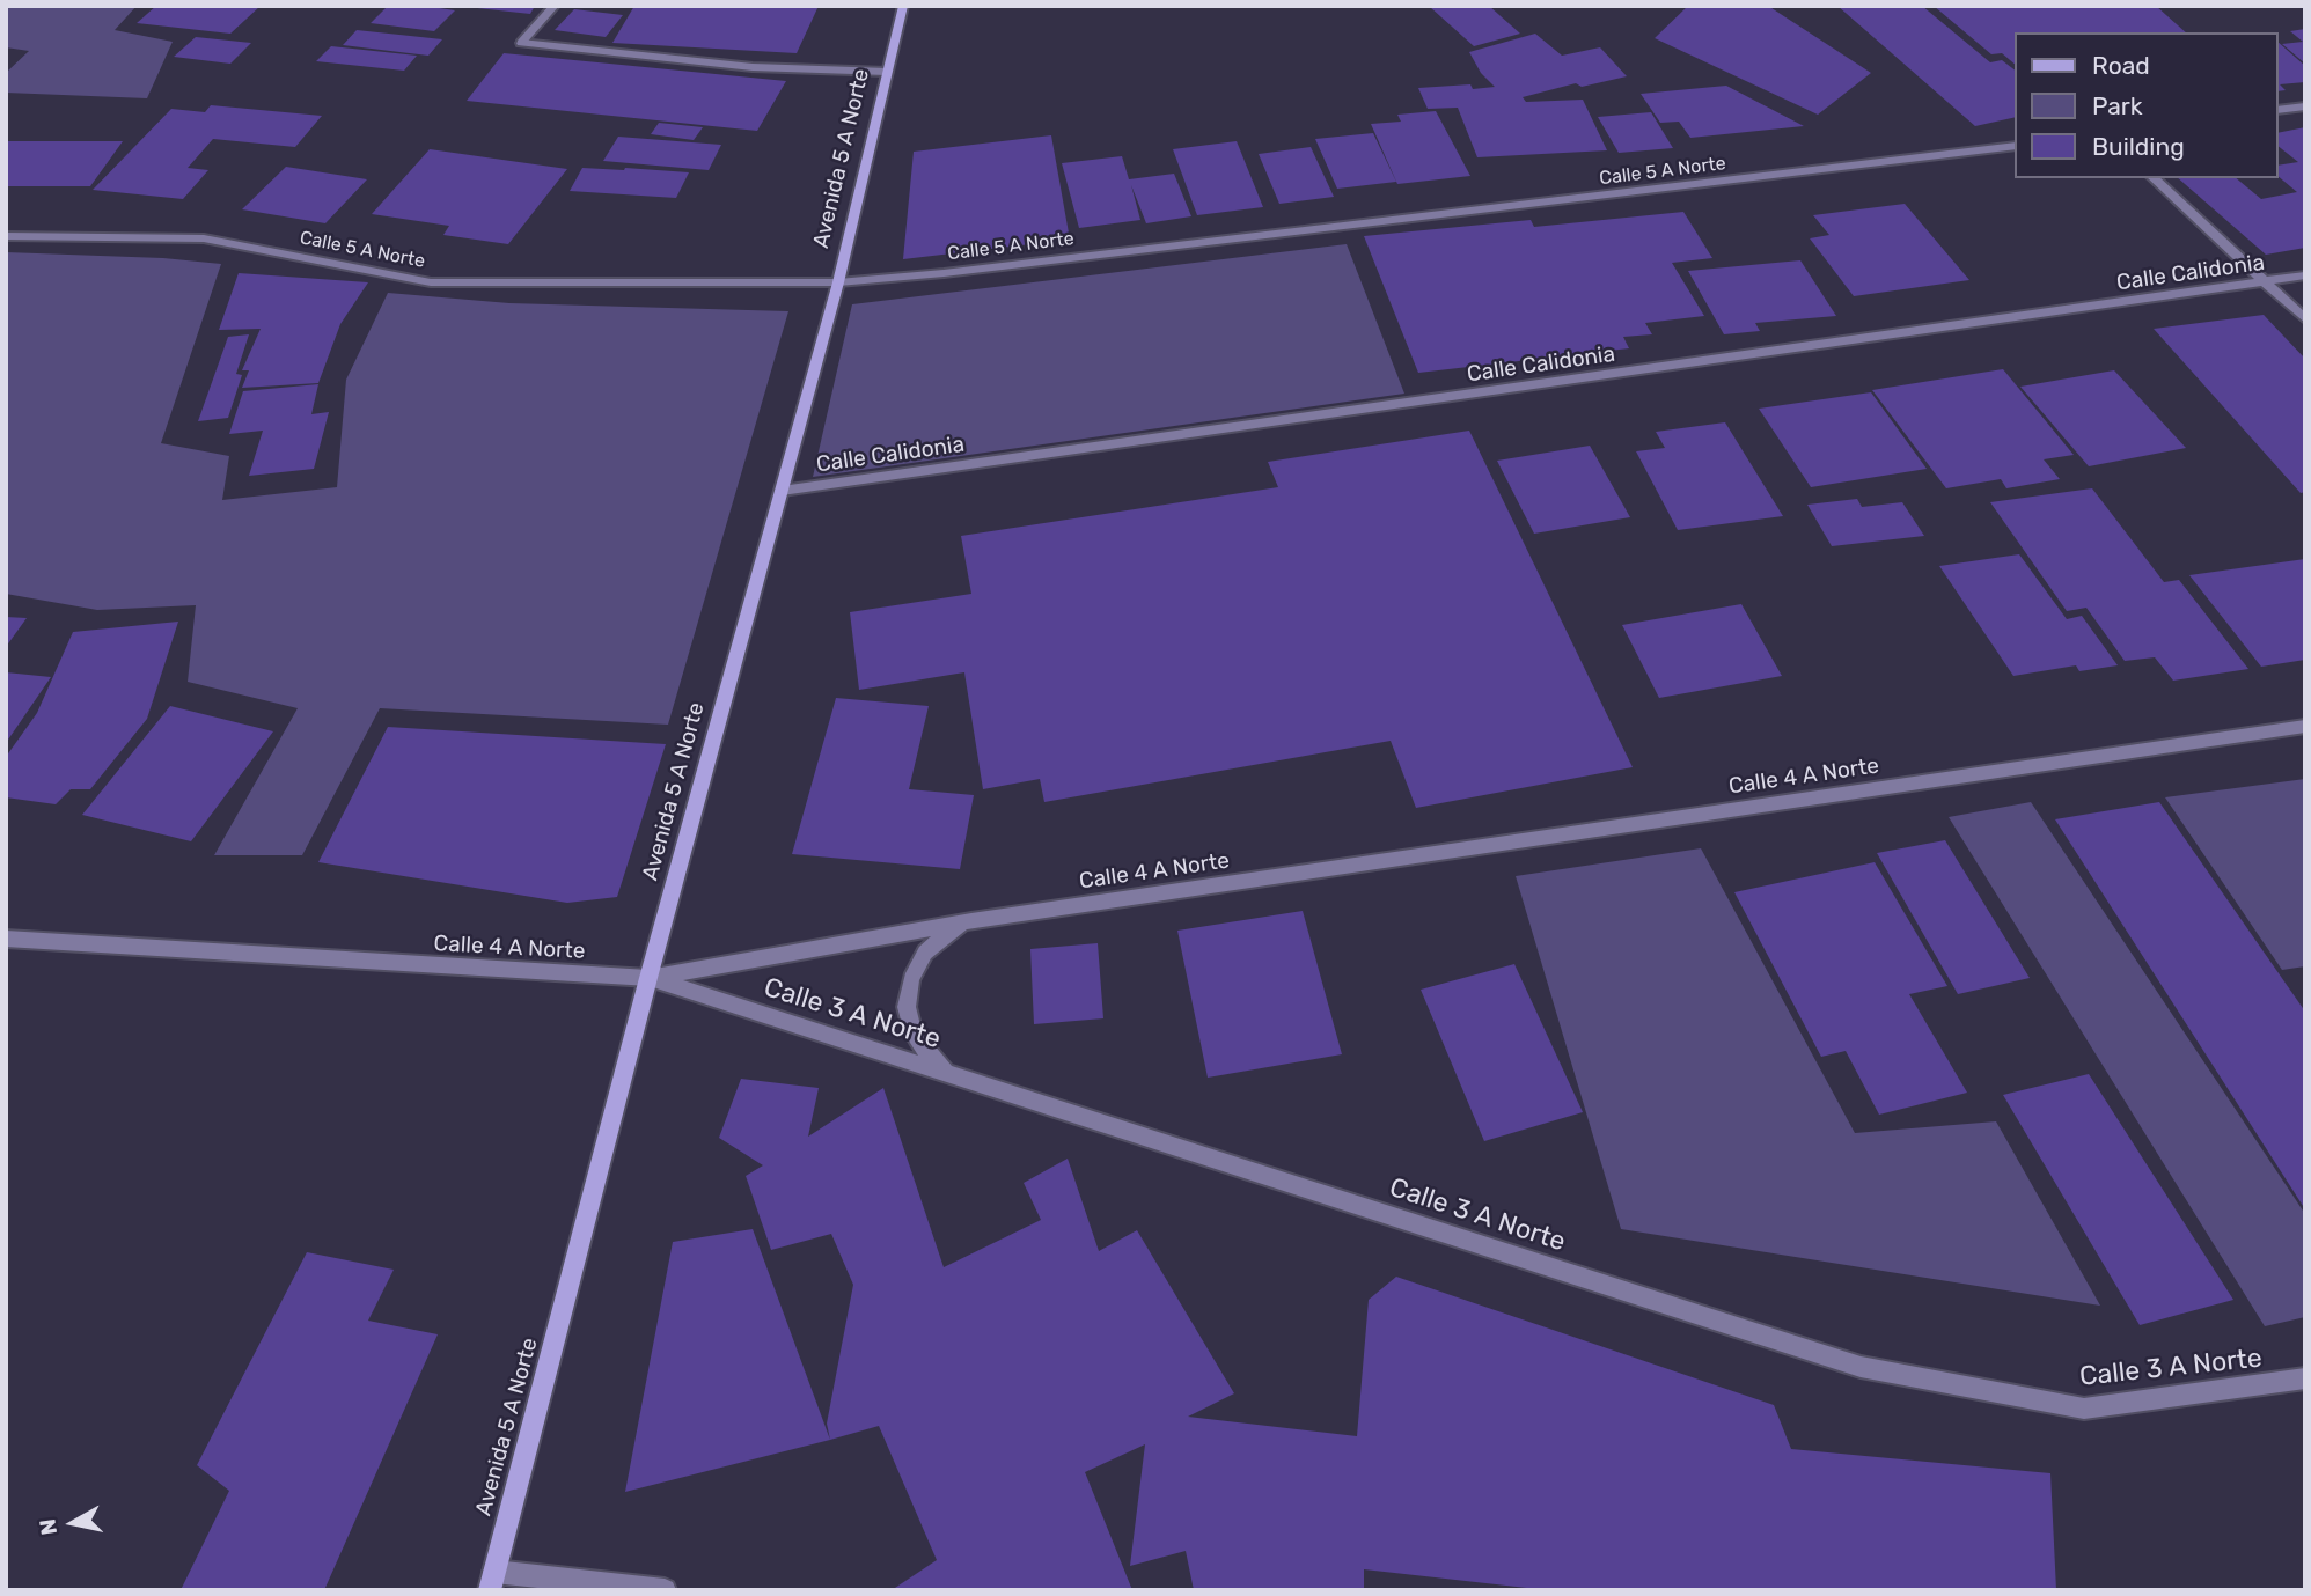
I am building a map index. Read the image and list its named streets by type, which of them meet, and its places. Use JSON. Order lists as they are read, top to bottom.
{
  "streets": {
    "main road": ["Avenida 5 A Norte"],
    "street": [
      "Calle 5 A Norte",
      "Calle Calidonia",
      "Calle 4 A Norte",
      "Calle 3 A Norte"
    ]
  },
  "crossings": [
    ["Avenida 5 A Norte", "Calle 5 A Norte"],
    ["Avenida 5 A Norte", "Calle Calidonia"],
    ["Avenida 5 A Norte", "Calle 4 A Norte"],
    ["Avenida 5 A Norte", "Calle 3 A Norte"],
    ["Calle 4 A Norte", "Calle 3 A Norte"]
  ],
  "legend": ["Road", "Park", "Building"],
  "north": "left"
}
